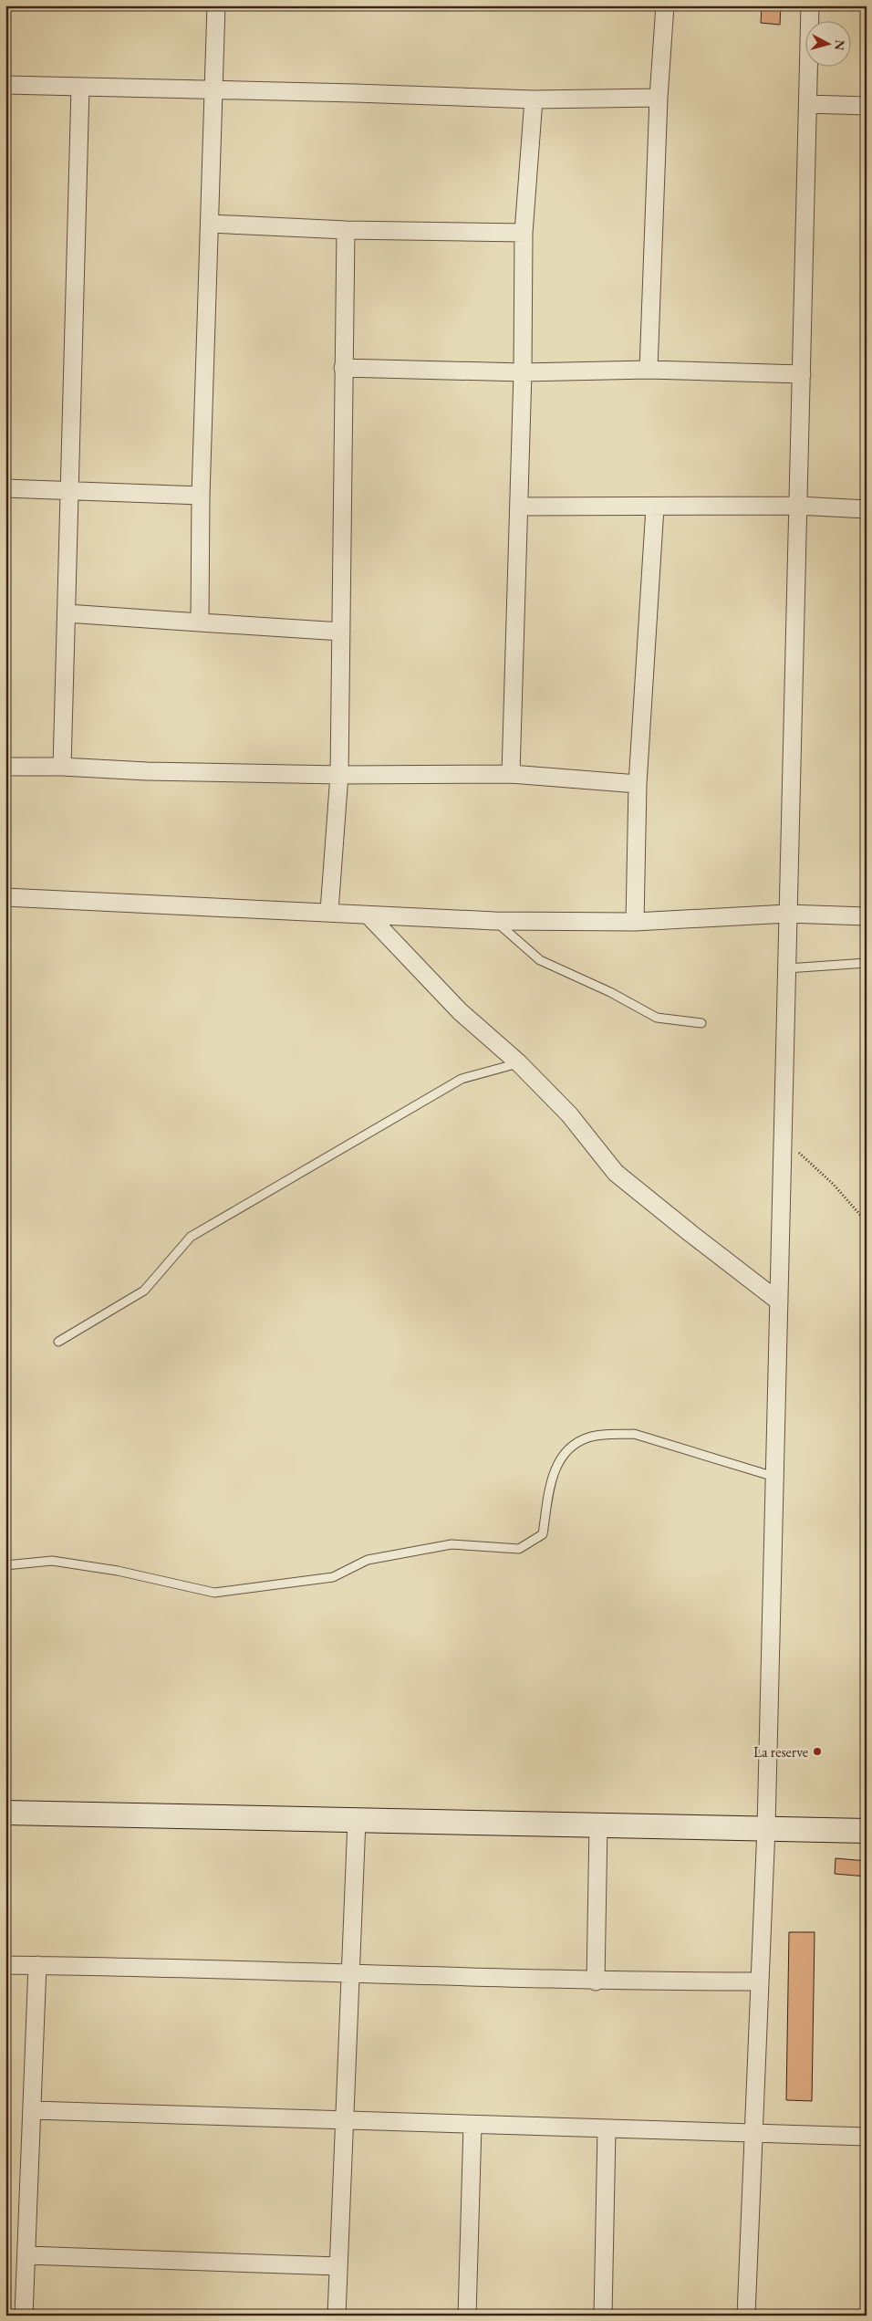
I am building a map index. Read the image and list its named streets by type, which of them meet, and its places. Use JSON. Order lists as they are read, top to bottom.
{
  "places": ["La reserve"],
  "north": "right"
}
